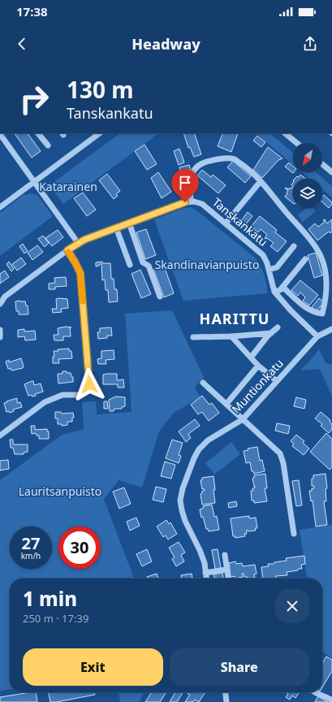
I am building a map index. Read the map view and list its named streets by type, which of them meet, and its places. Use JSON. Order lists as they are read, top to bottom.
{
  "streets": {
    "street": ["Tanskankatu", "Muntionkatu"]
  },
  "crossings": [
    ["Tanskankatu", "Muntionkatu"]
  ],
  "districts": ["HARITTU"],
  "parks": ["Katarainen", "Skandinavianpuisto", "Lauritsanpuisto"],
  "north": "bottom left",
  "page": {
    "status": "17:38",
    "header": "Headway",
    "turn": ["130 m", "Tanskankatu"],
    "speed": "27 km/h",
    "limit": "30",
    "heading": ["1 min", "250 m · 17:39"],
    "buttons": ["Exit", "Share"]
  }
}
